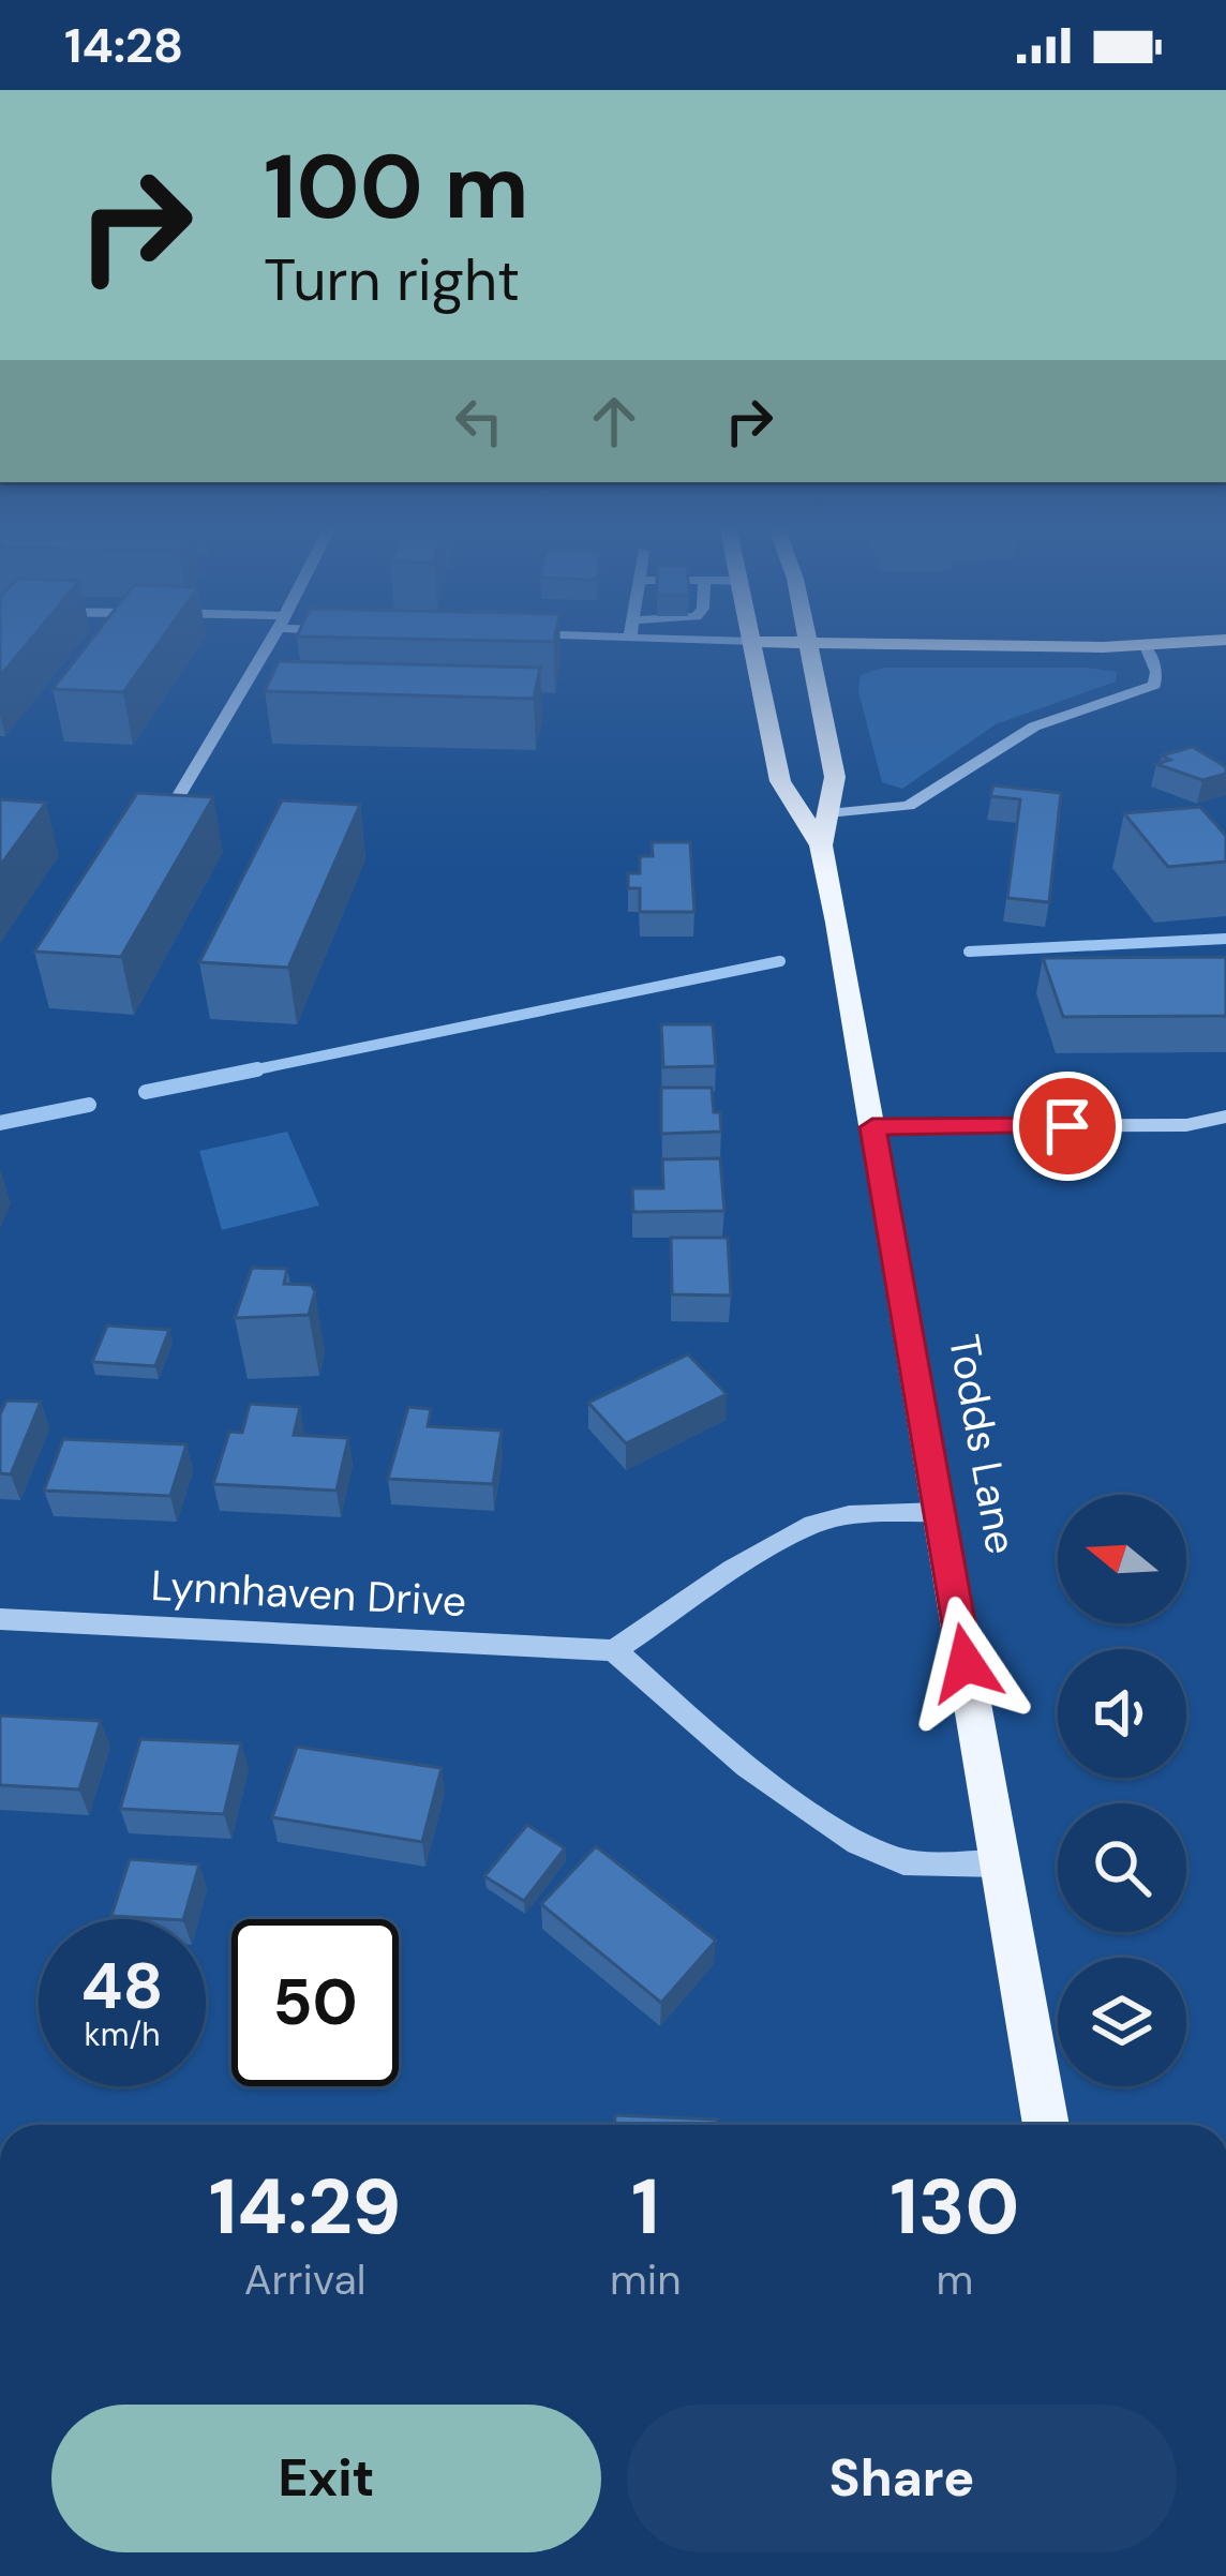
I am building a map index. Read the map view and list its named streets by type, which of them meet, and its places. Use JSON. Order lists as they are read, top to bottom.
{
  "streets": {
    "main road": ["Todds Lane"],
    "street": ["Lynnhaven Drive"]
  },
  "north": "left",
  "page": {
    "status": "14:28",
    "turn": ["100 m", "Turn right"],
    "speed": "48 km/h",
    "limit": "50",
    "eta": [
      "14:29",
      "Arrival",
      "1",
      "min",
      "130",
      "m"
    ],
    "buttons": ["Exit", "Share"]
  }
}
